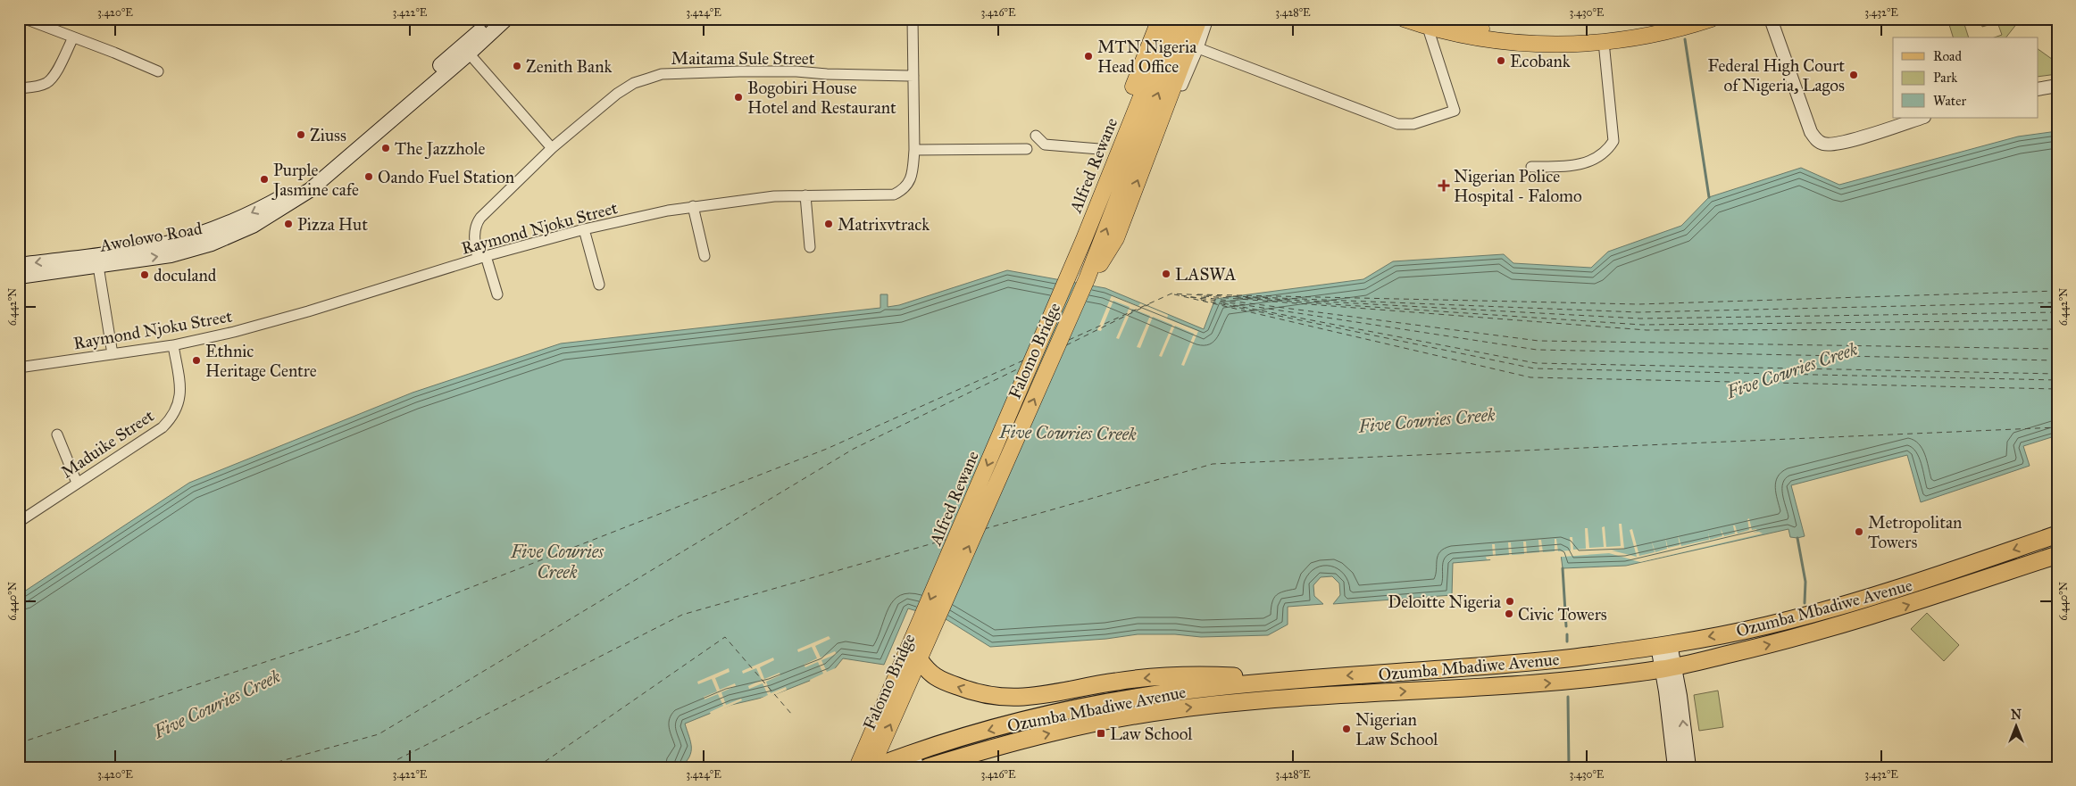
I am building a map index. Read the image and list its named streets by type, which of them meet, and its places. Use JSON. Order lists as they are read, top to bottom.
{
  "streets": {
    "highway": ["Ozumba Mbadiwe Avenue"],
    "main road": ["Alfred Rewane", "Awolowo Road", "Falomo Bridge"],
    "street": ["Maitama Sule Street", "Raymond Njoku Street", "Maduike Street"]
  },
  "crossings": [
    ["Maitama Sule Street", "Raymond Njoku Street"],
    ["Raymond Njoku Street", "Maduike Street"],
    ["Falomo Bridge", "Ozumba Mbadiwe Avenue"]
  ],
  "one_way": ["Alfred Rewane"],
  "water": ["Five Cowries Creek"],
  "places": {
    "other": [
      "MTN Nigeria Head Office",
      "Ecobank",
      "Zenith Bank",
      "Federal High Court of Nigeria, Lagos",
      "Bogobiri House Hotel and Restaurant",
      "Ziuss",
      "The Jazzhole",
      "Oando Fuel Station",
      "Purple Jasmine cafe",
      "Pizza Hut",
      "Matrixvtrack",
      "LASWA",
      "doculand",
      "Ethnic Heritage Centre",
      "Metropolitan Towers",
      "Deloitte Nigeria",
      "Civic Towers",
      "Nigerian Law School"
    ],
    "health": ["Nigerian Police Hospital - Falomo"],
    "transit": ["Law School"]
  },
  "legend": ["Road", "Park", "Water"],
  "north": "top",
  "coordinates": [
    "3.420°E",
    "3.422°E",
    "3.424°E",
    "3.426°E",
    "3.428°E",
    "3.430°E",
    "3.432°E",
    "6.442°N",
    "6.440°N"
  ]
}
